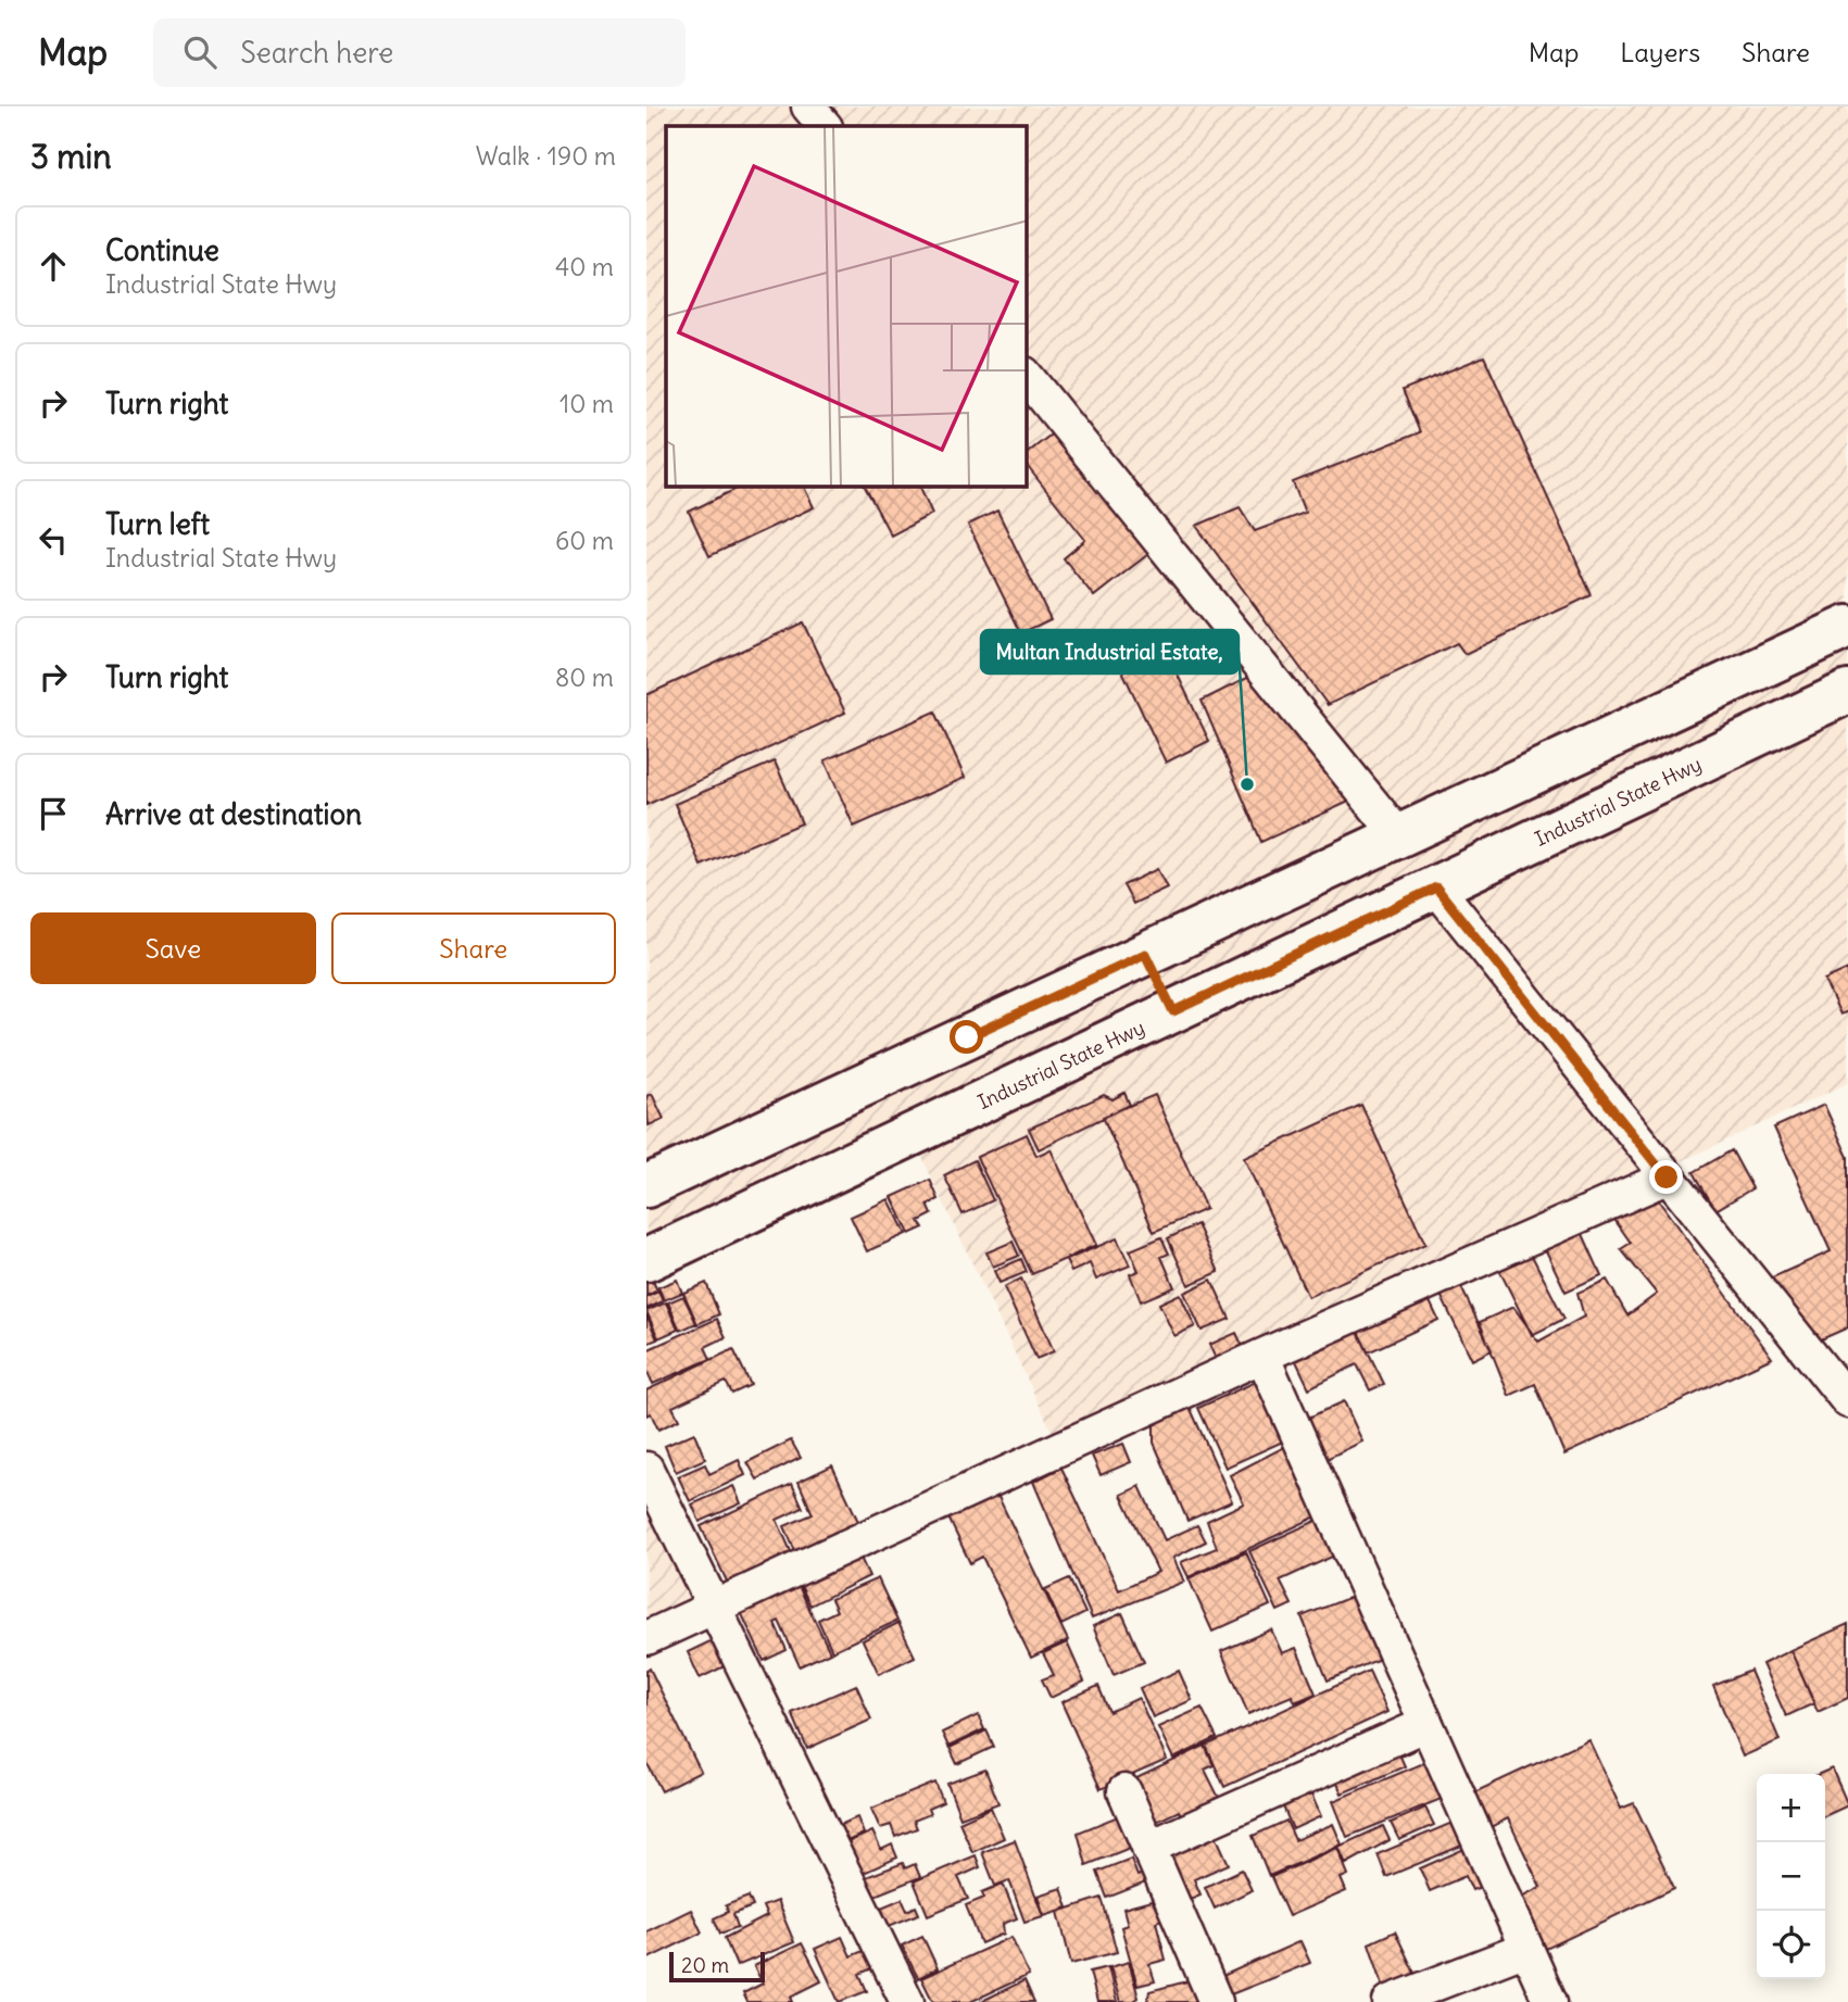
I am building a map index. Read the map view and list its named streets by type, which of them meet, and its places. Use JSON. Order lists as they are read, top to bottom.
{
  "streets": {
    "main road": ["Industrial State Hwy"]
  },
  "places": ["Multan Industrial Estate,"],
  "scale_bar": "20 m",
  "page": {
    "header": "Map",
    "search": "Search here",
    "nav": ["Map", "Layers", "Share"],
    "heading": ["3 min", "Walk · 190 m"],
    "list": [
      ["Continue", "Industrial State Hwy", "40 m"],
      ["Turn right", "10 m"],
      ["Turn left", "Industrial State Hwy", "60 m"],
      ["Turn right", "80 m"],
      "Arrive at destination"
    ],
    "buttons": ["Save", "Share"],
    "map_buttons": ["+", "−"],
    "scale": "20 m"
  }
}
